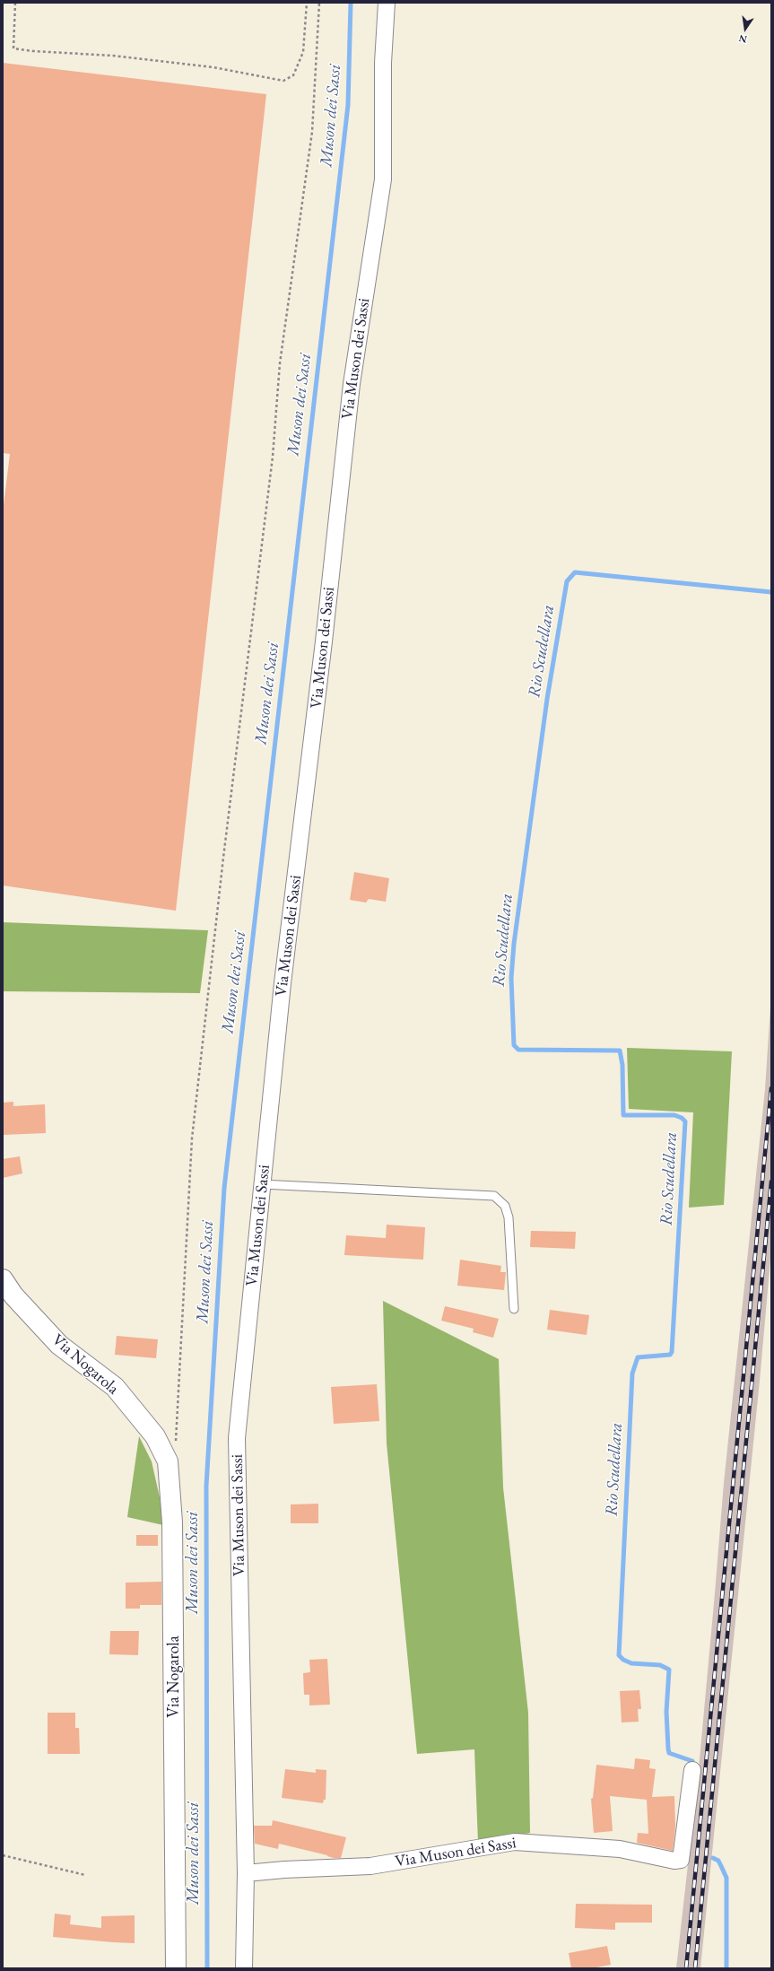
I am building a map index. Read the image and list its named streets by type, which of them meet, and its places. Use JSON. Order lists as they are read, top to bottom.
{
  "streets": {
    "street": ["Via Muson dei Sassi", "Via Nogarola"]
  },
  "water": ["Muson dei Sassi", "Rio Scudellara"],
  "north": "bottom"
}
